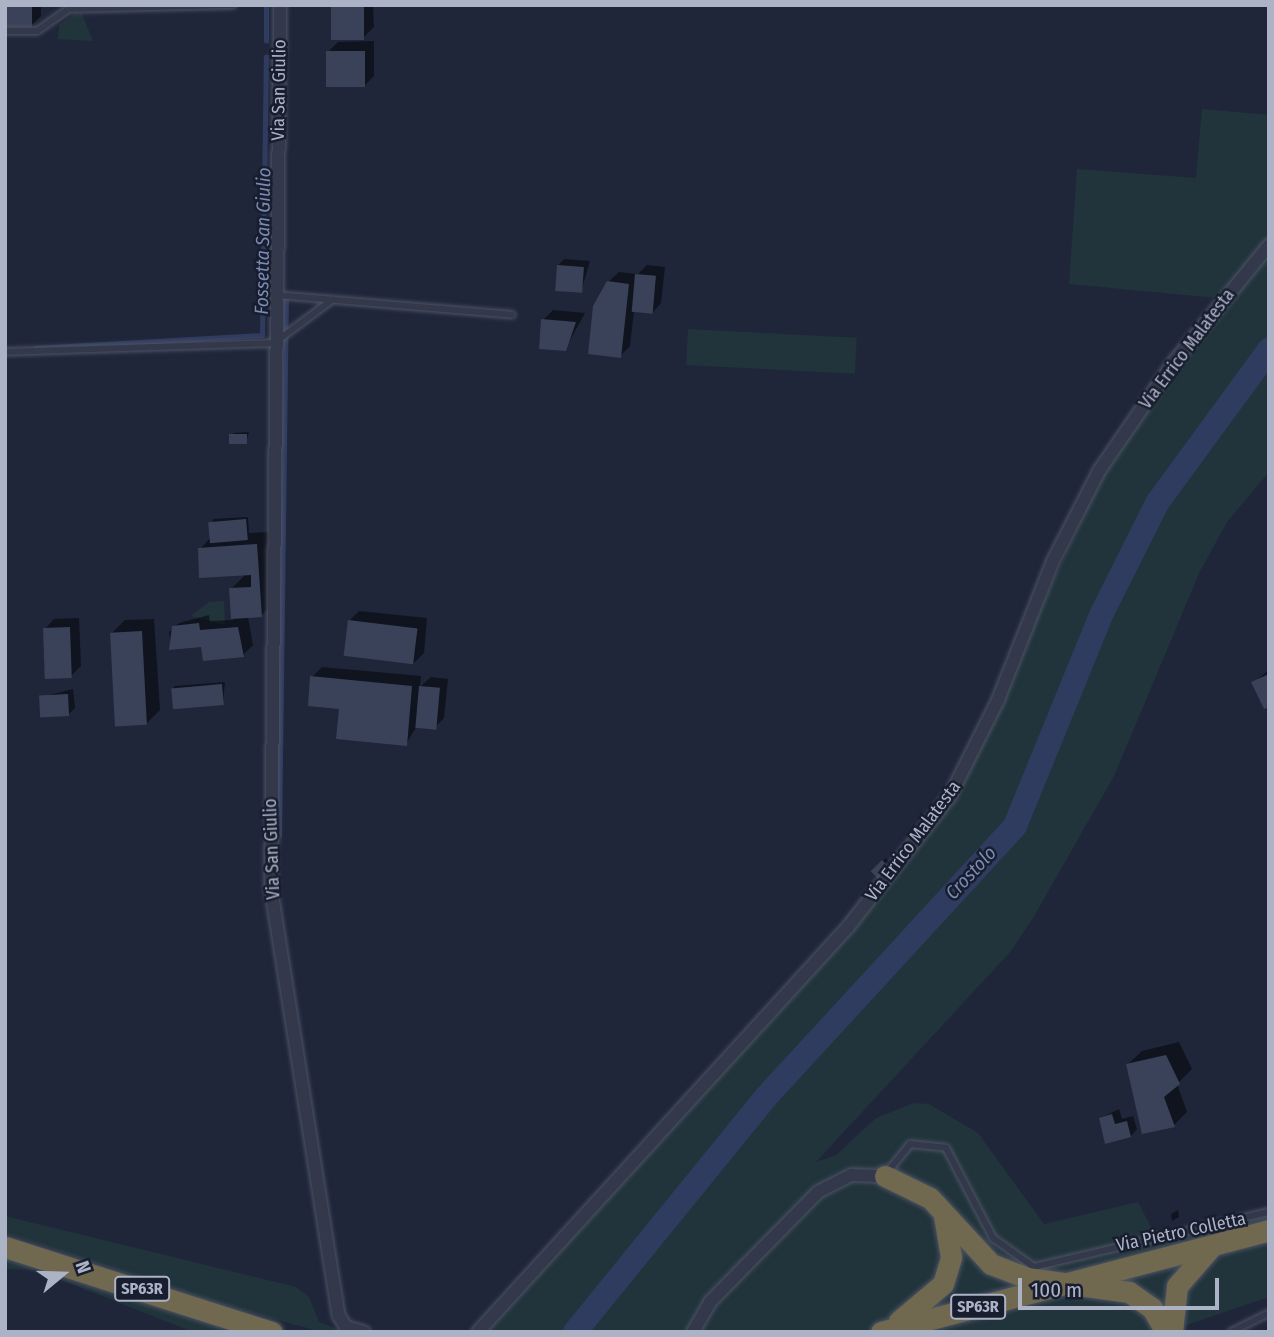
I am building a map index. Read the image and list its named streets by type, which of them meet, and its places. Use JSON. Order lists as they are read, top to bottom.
{
  "streets": {
    "highway": ["SP63R"],
    "street": ["Via San Giulio", "Via Errico Malatesta"],
    "lane": ["Via Pietro Colletta"]
  },
  "water": ["Fossetta San Giulio", "Crostolo"],
  "scale_bar": "100 m",
  "north": "right"
}
